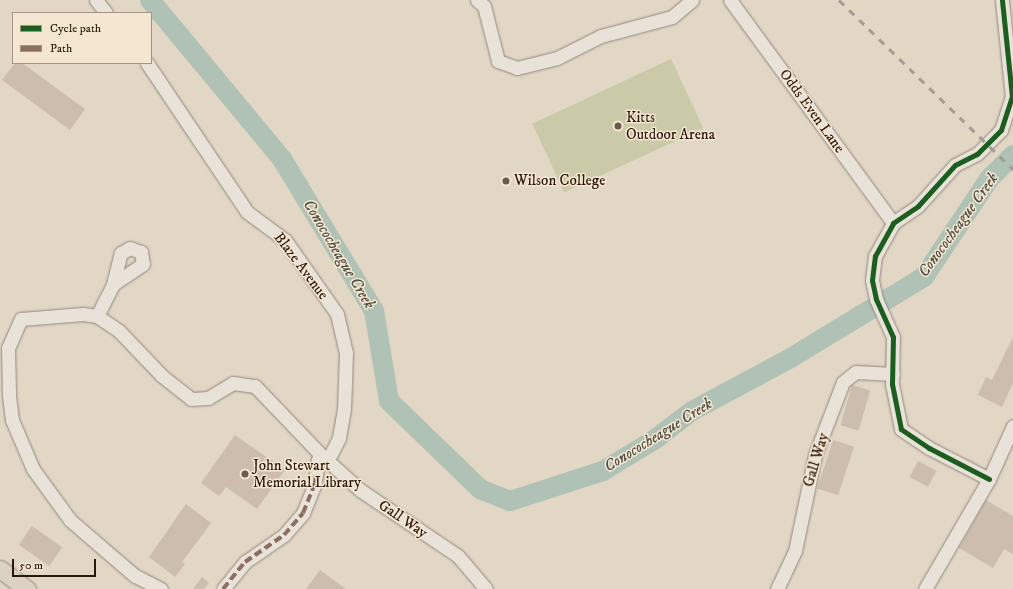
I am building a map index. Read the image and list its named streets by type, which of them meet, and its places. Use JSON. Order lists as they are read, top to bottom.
{
  "streets": {
    "street": ["Odds Even Lane", "Blaze Avenue", "Gall Way"]
  },
  "crossings": [
    ["Blaze Avenue", "Gall Way"]
  ],
  "water": ["Conococheague Creek"],
  "places": ["Kitts Outdoor Arena", "Wilson College", "John Stewart Memorial Library"],
  "legend": ["Cycle path", "Path"],
  "scale_bar": "50 m"
}
